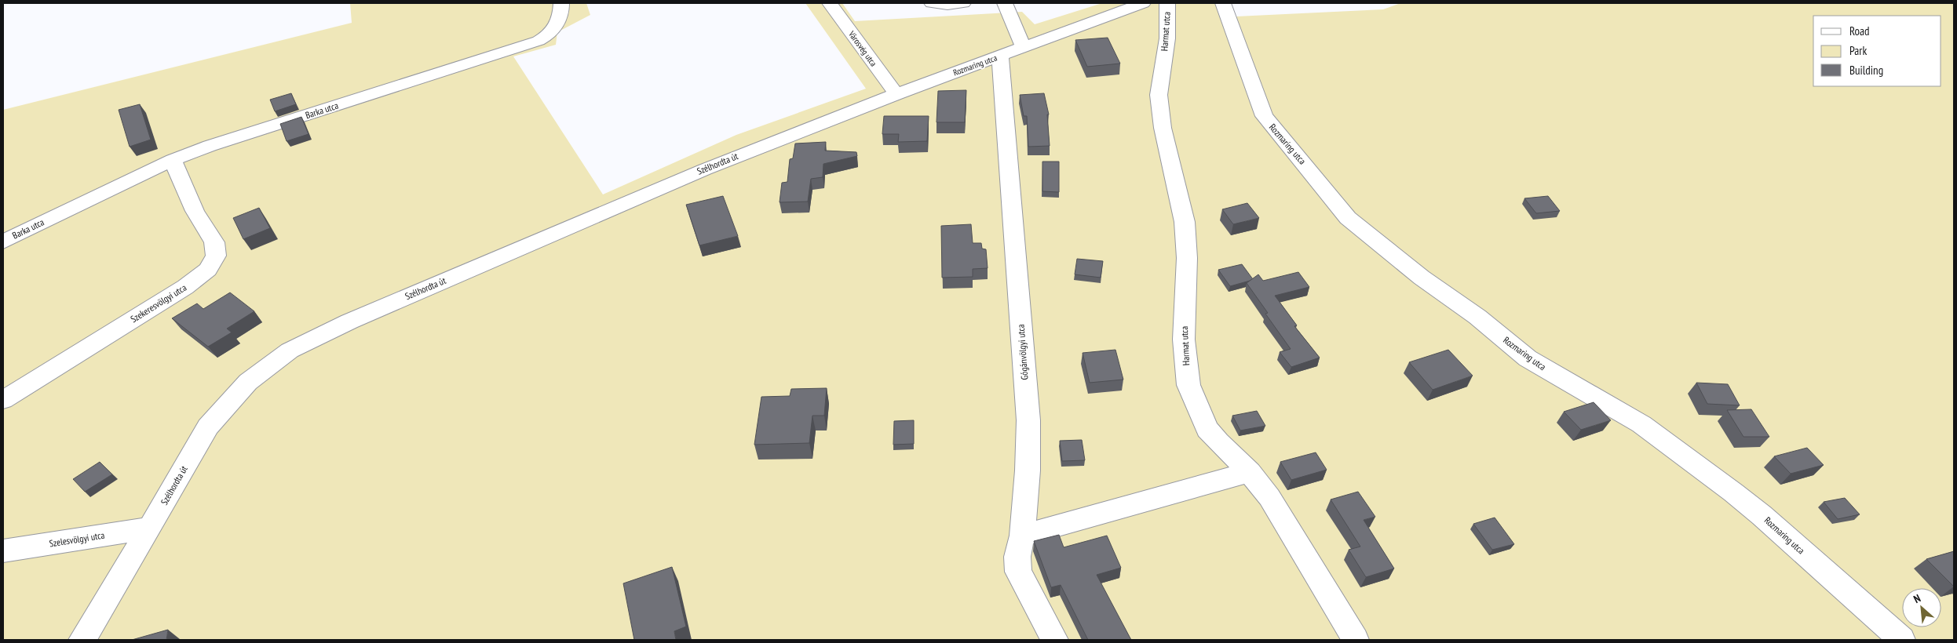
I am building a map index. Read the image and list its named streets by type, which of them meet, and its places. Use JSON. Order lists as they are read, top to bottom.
{
  "streets": {
    "street": [
      "Harmat utca",
      "Városvég utca",
      "Rozmaring utca",
      "Barka utca",
      "Szélhordta út",
      "Szekeresvölgyi utca",
      "Gógánvölgyi utca",
      "Szelesvölgyi utca"
    ]
  },
  "crossings": [
    ["Városvég utca", "Rozmaring utca"],
    ["Városvég utca", "Szélhordta út"],
    ["Rozmaring utca", "Szélhordta út"],
    ["Rozmaring utca", "Gógánvölgyi utca"],
    ["Barka utca", "Szekeresvölgyi utca"],
    ["Szélhordta út", "Szelesvölgyi utca"]
  ],
  "legend": ["Road", "Park", "Building"],
  "north": "top left"
}
